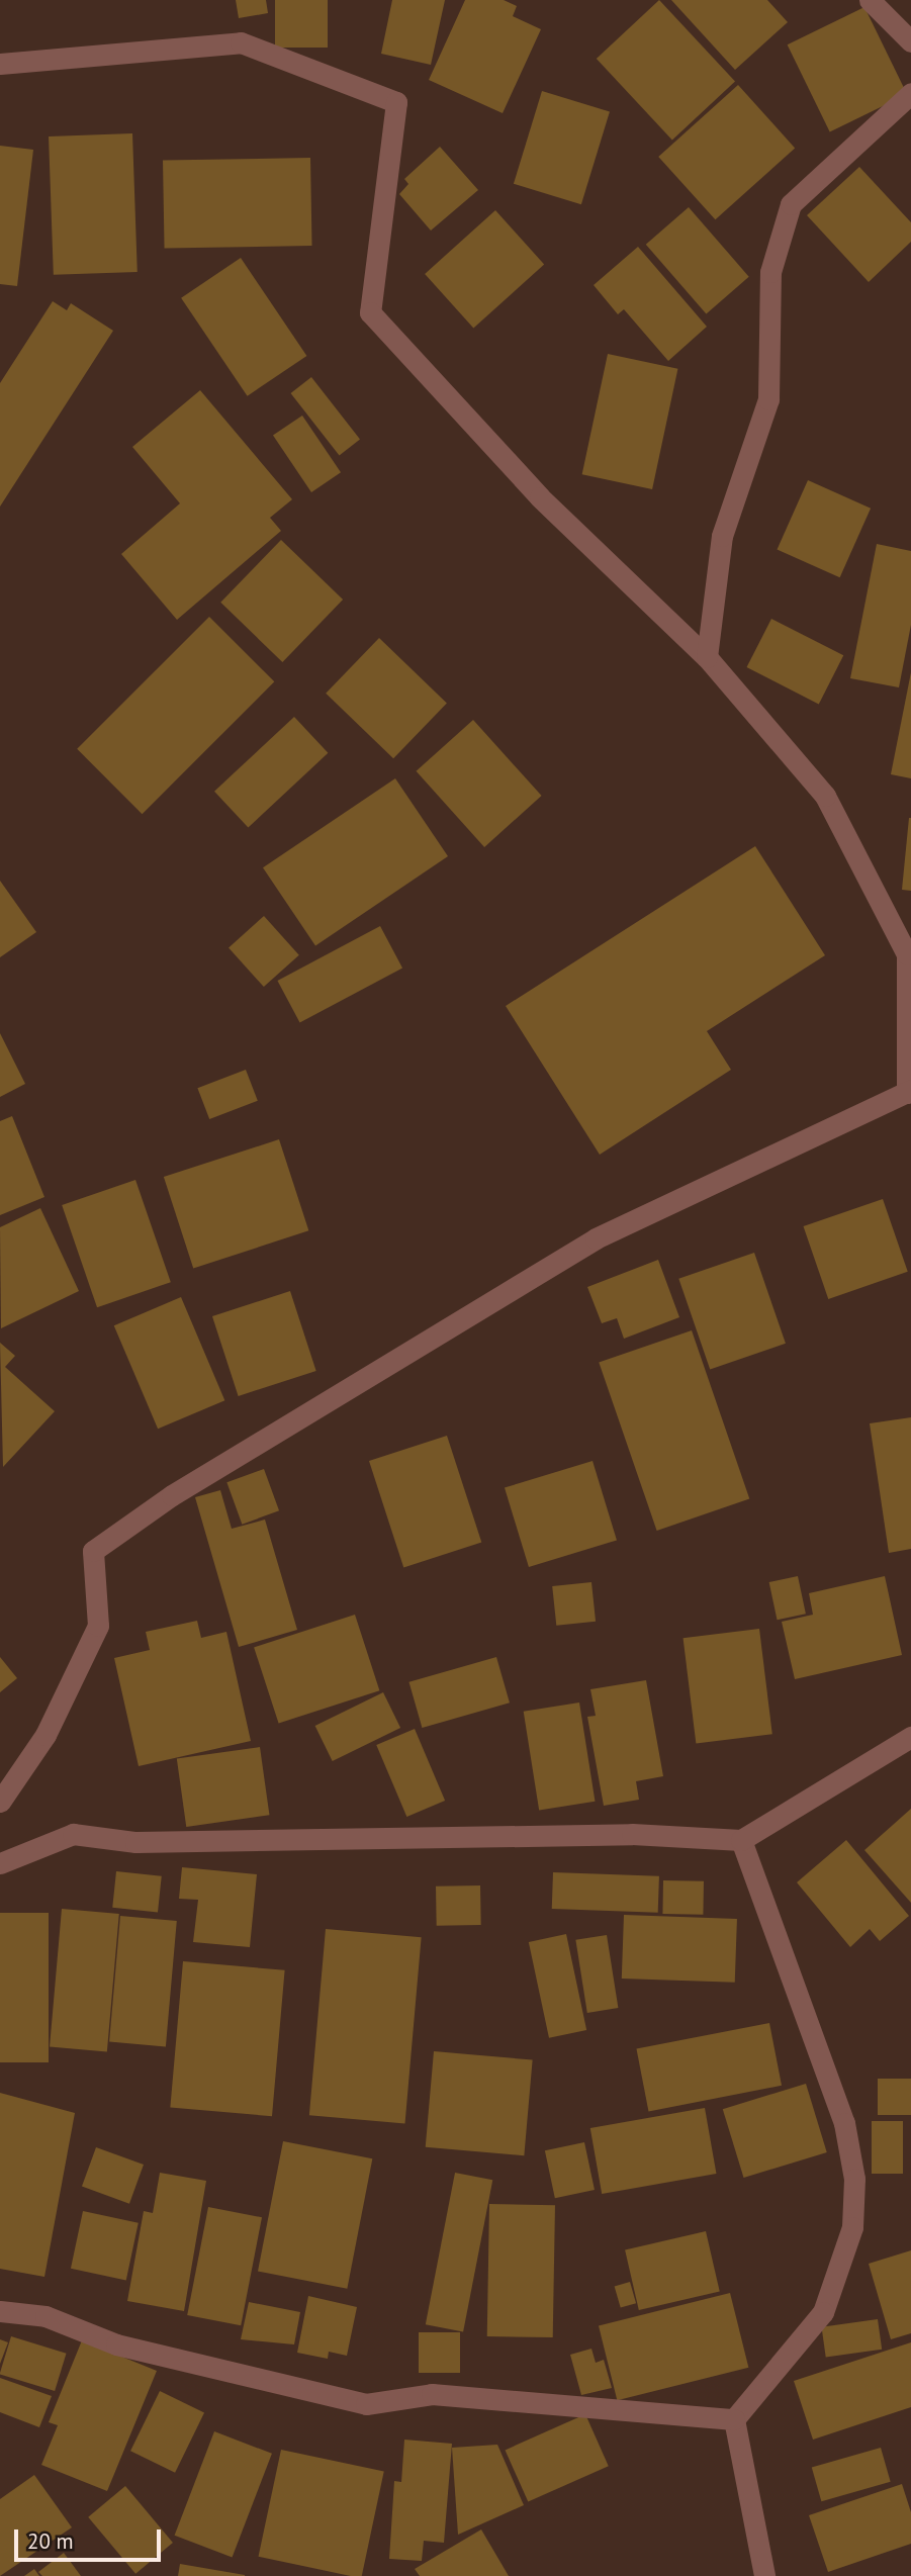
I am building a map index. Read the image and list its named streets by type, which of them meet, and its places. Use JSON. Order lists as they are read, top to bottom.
{
  "scale_bar": "20 m"
}
